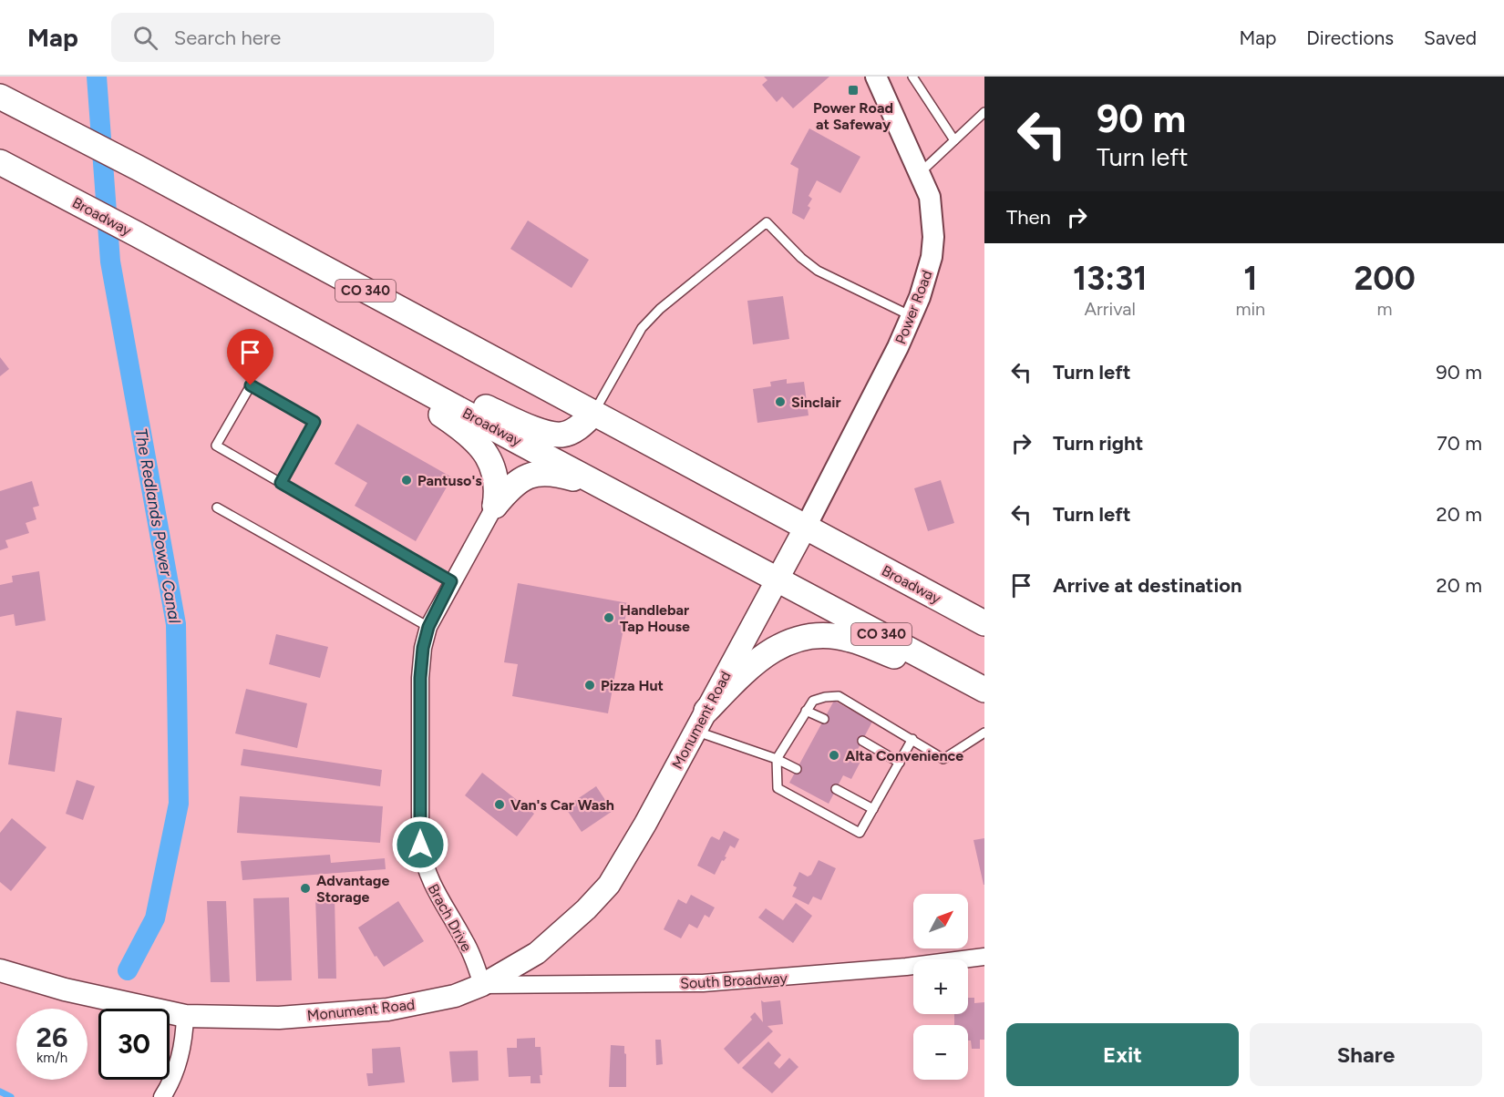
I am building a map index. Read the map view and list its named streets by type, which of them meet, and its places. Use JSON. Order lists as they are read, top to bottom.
{
  "streets": {
    "main road": ["Broadway", "CO 340", "Monument Road"],
    "street": ["Power Road", "Brach Drive", "South Broadway"]
  },
  "crossings": [
    ["Broadway", "Power Road"],
    ["Broadway", "Monument Road"],
    ["Power Road", "Monument Road"],
    ["Monument Road", "Brach Drive"],
    ["Monument Road", "South Broadway"],
    ["Brach Drive", "South Broadway"]
  ],
  "water": ["The Redlands Power Canal"],
  "places": {
    "transit": ["Power Road at Safeway"],
    "other": [
      "Sinclair",
      "Pantuso's",
      "Handlebar Tap House",
      "Pizza Hut",
      "Alta Convenience",
      "Van's Car Wash",
      "Advantage Storage"
    ]
  },
  "north": "top right",
  "page": {
    "header": "Map",
    "search": "Search here",
    "nav": ["Map", "Directions", "Saved"],
    "turn": ["90 m", "Turn left"],
    "then": "Then",
    "eta": [
      "13:31",
      "Arrival",
      "1",
      "min",
      "200",
      "m"
    ],
    "list": [
      {
        "name": "Turn left",
        "value": "90 m"
      },
      {
        "name": "Turn right",
        "value": "70 m"
      },
      {
        "name": "Turn left",
        "value": "20 m"
      },
      {
        "name": "Arrive at destination",
        "value": "20 m"
      }
    ],
    "map_buttons": ["+", "−"],
    "speed": "26 km/h",
    "limit": "30",
    "buttons": ["Exit", "Share"]
  }
}
